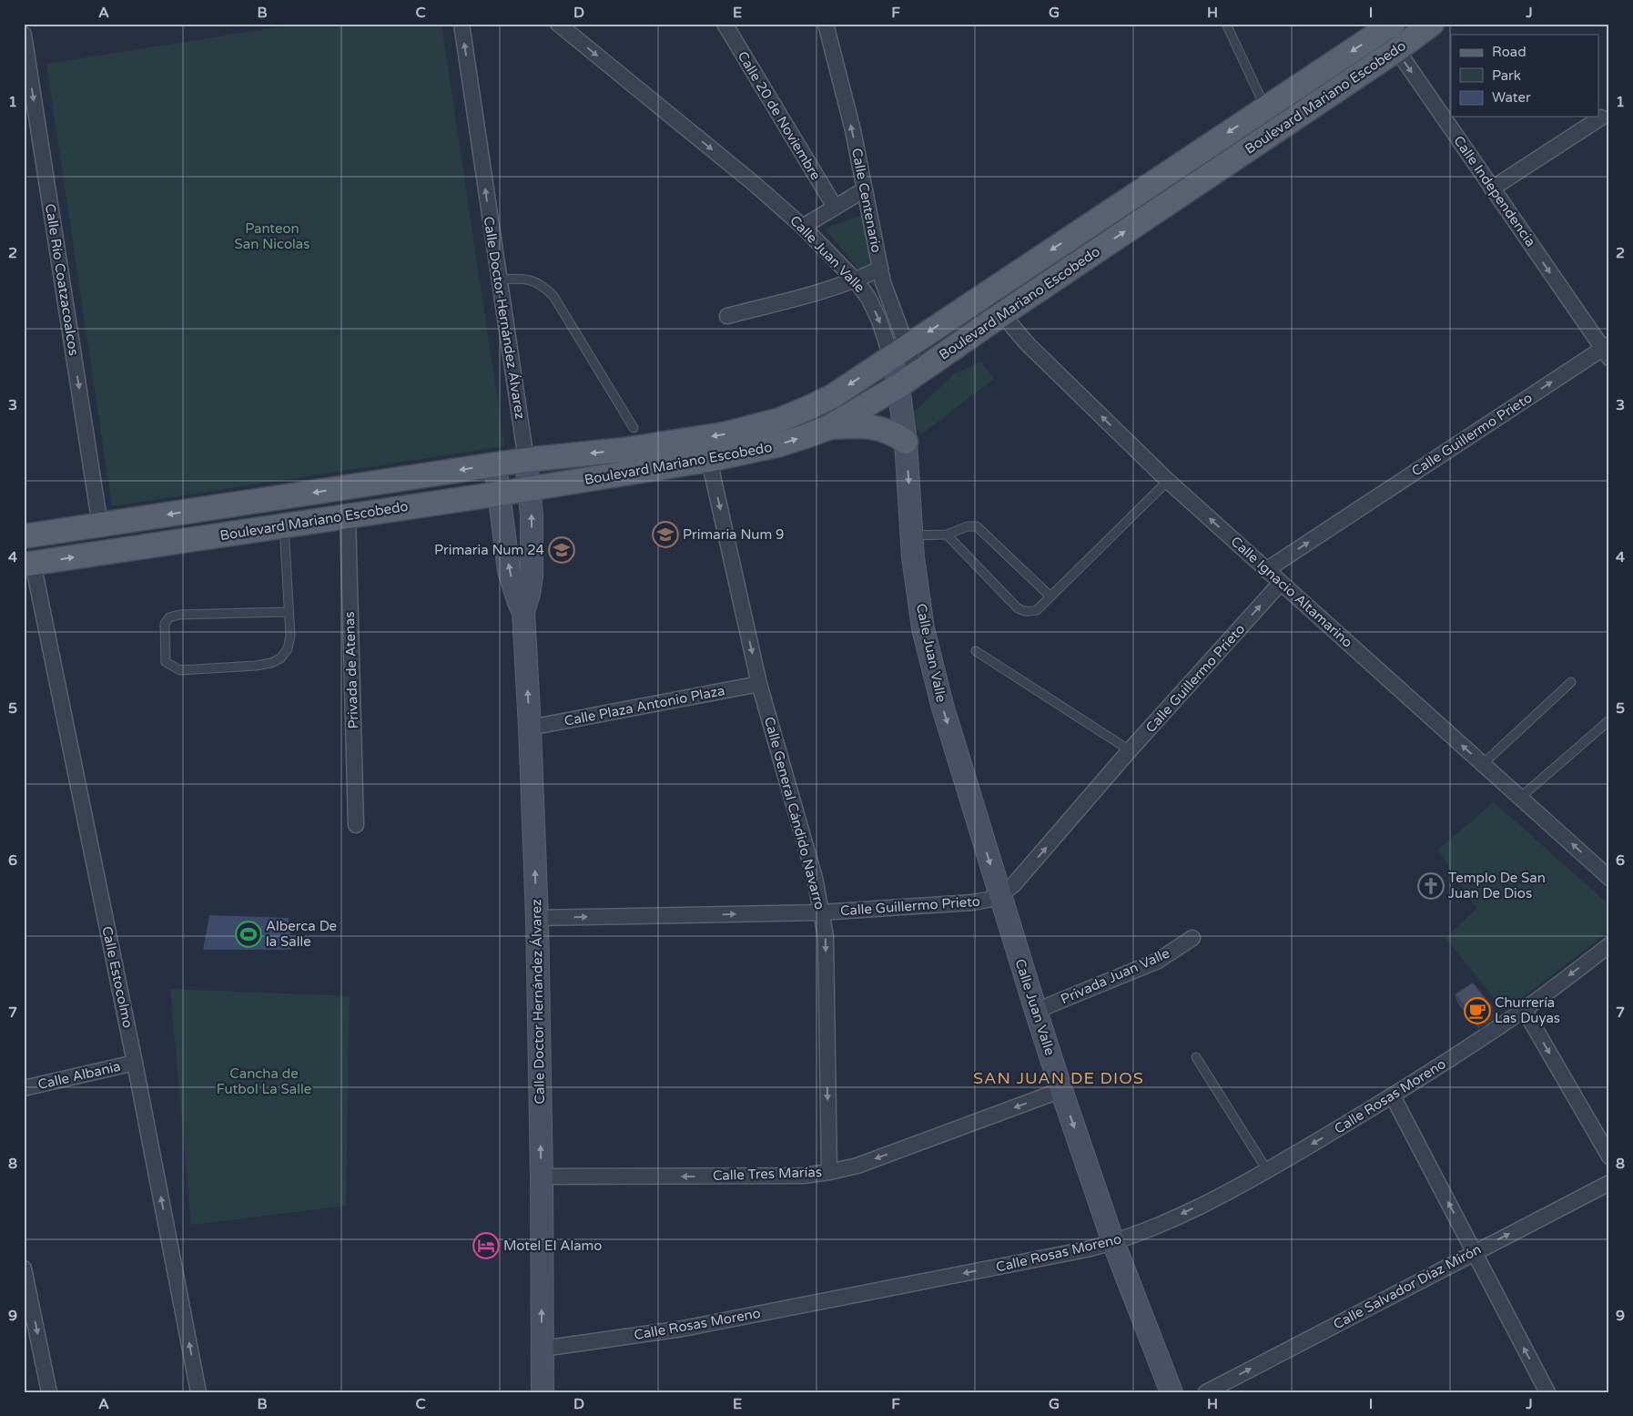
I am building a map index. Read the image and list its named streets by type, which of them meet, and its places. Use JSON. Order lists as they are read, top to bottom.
{
  "streets": {
    "main road": ["Boulevard Mariano Escobedo"],
    "street": [
      "Calle 20 de Noviembre",
      "Calle Independencia",
      "Calle Centenario",
      "Calle Juan Valle",
      "Calle Río Coatzacoalcos",
      "Calle Doctor Hernández Álvarez",
      "Calle Guillermo Prieto",
      "Calle Ignacio Altamarino",
      "Privada de Atenas",
      "Calle Plaza Antonio Plaza",
      "Calle General Cándido Navarro",
      "Privada Juan Valle",
      "Calle Estocolmo",
      "Calle Albania",
      "Calle Rosas Moreno",
      "Calle Tres Marías",
      "Calle Salvador Díaz Mirón"
    ]
  },
  "crossings": [
    ["Boulevard Mariano Escobedo", "Calle Independencia"],
    ["Boulevard Mariano Escobedo", "Calle Centenario"],
    ["Boulevard Mariano Escobedo", "Calle Juan Valle"],
    ["Boulevard Mariano Escobedo", "Calle Río Coatzacoalcos"],
    ["Boulevard Mariano Escobedo", "Calle Doctor Hernández Álvarez"],
    ["Boulevard Mariano Escobedo", "Calle Ignacio Altamarino"],
    ["Boulevard Mariano Escobedo", "Privada de Atenas"],
    ["Boulevard Mariano Escobedo", "Calle General Cándido Navarro"],
    ["Boulevard Mariano Escobedo", "Calle Estocolmo"],
    ["Calle Independencia", "Calle Guillermo Prieto"],
    ["Calle Centenario", "Calle Juan Valle"],
    ["Calle Juan Valle", "Calle Guillermo Prieto"],
    ["Calle Juan Valle", "Privada Juan Valle"],
    ["Calle Juan Valle", "Calle Rosas Moreno"],
    ["Calle Juan Valle", "Calle Tres Marías"],
    ["Calle Doctor Hernández Álvarez", "Calle Guillermo Prieto"],
    ["Calle Doctor Hernández Álvarez", "Calle Plaza Antonio Plaza"],
    ["Calle Doctor Hernández Álvarez", "Calle Rosas Moreno"],
    ["Calle Doctor Hernández Álvarez", "Calle Tres Marías"],
    ["Calle Guillermo Prieto", "Calle Ignacio Altamarino"],
    ["Calle Guillermo Prieto", "Calle General Cándido Navarro"],
    ["Calle Plaza Antonio Plaza", "Calle General Cándido Navarro"],
    ["Calle General Cándido Navarro", "Calle Tres Marías"],
    ["Calle Estocolmo", "Calle Albania"]
  ],
  "one_way": [
    "Calle Independencia",
    "Calle Centenario",
    "Calle Juan Valle",
    "Calle Río Coatzacoalcos",
    "Calle Doctor Hernández Álvarez",
    "Calle Guillermo Prieto",
    "Calle Ignacio Altamarino",
    "Calle General Cándido Navarro",
    "Calle Estocolmo",
    "Calle Rosas Moreno",
    "Calle Tres Marías",
    "Calle Salvador Díaz Mirón"
  ],
  "districts": ["SAN JUAN DE DIOS"],
  "parks": ["Panteon San Nicolas", "Cancha de Futbol La Salle"],
  "places": {
    "school or university": ["Primaria Num 9", "Primaria Num 24"],
    "church": ["Templo De San Juan De Dios"],
    "sports": ["Alberca De la Salle"],
    "cafe": ["Churrería Las Duyas"],
    "hotel": ["Motel El Alamo"]
  },
  "legend": ["Road", "Park", "Water"],
  "grid": {
    "columns": [
      "A",
      "B",
      "C",
      "D",
      "E",
      "F",
      "G",
      "H",
      "I",
      "J"
    ],
    "rows": [
      "1",
      "2",
      "3",
      "4",
      "5",
      "6",
      "7",
      "8",
      "9"
    ]
  }
}
